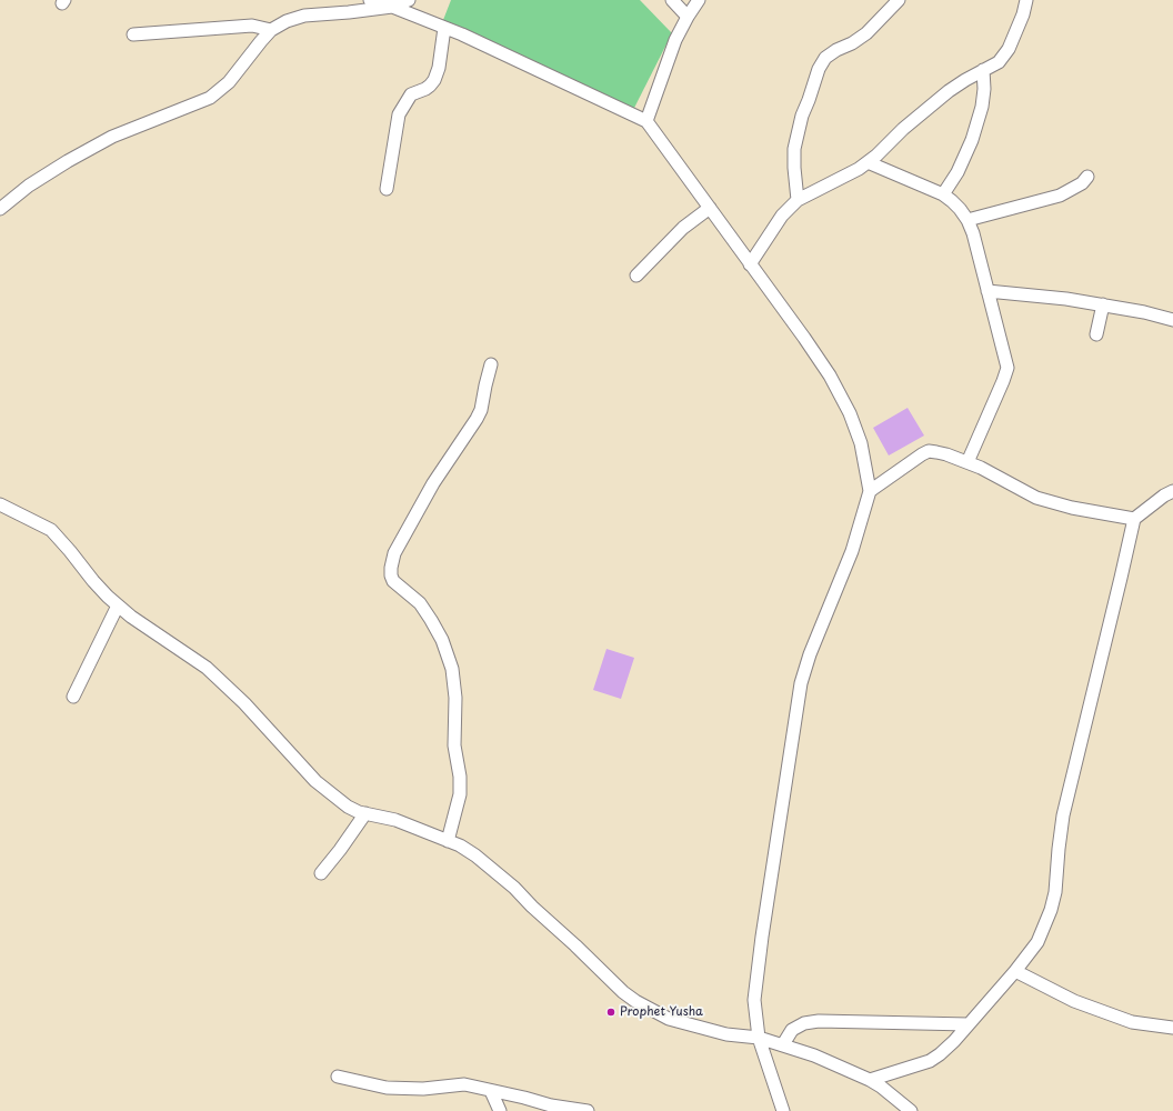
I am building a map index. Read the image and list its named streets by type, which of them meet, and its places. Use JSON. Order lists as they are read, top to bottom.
{
  "places": ["Prophet Yusha"]
}
